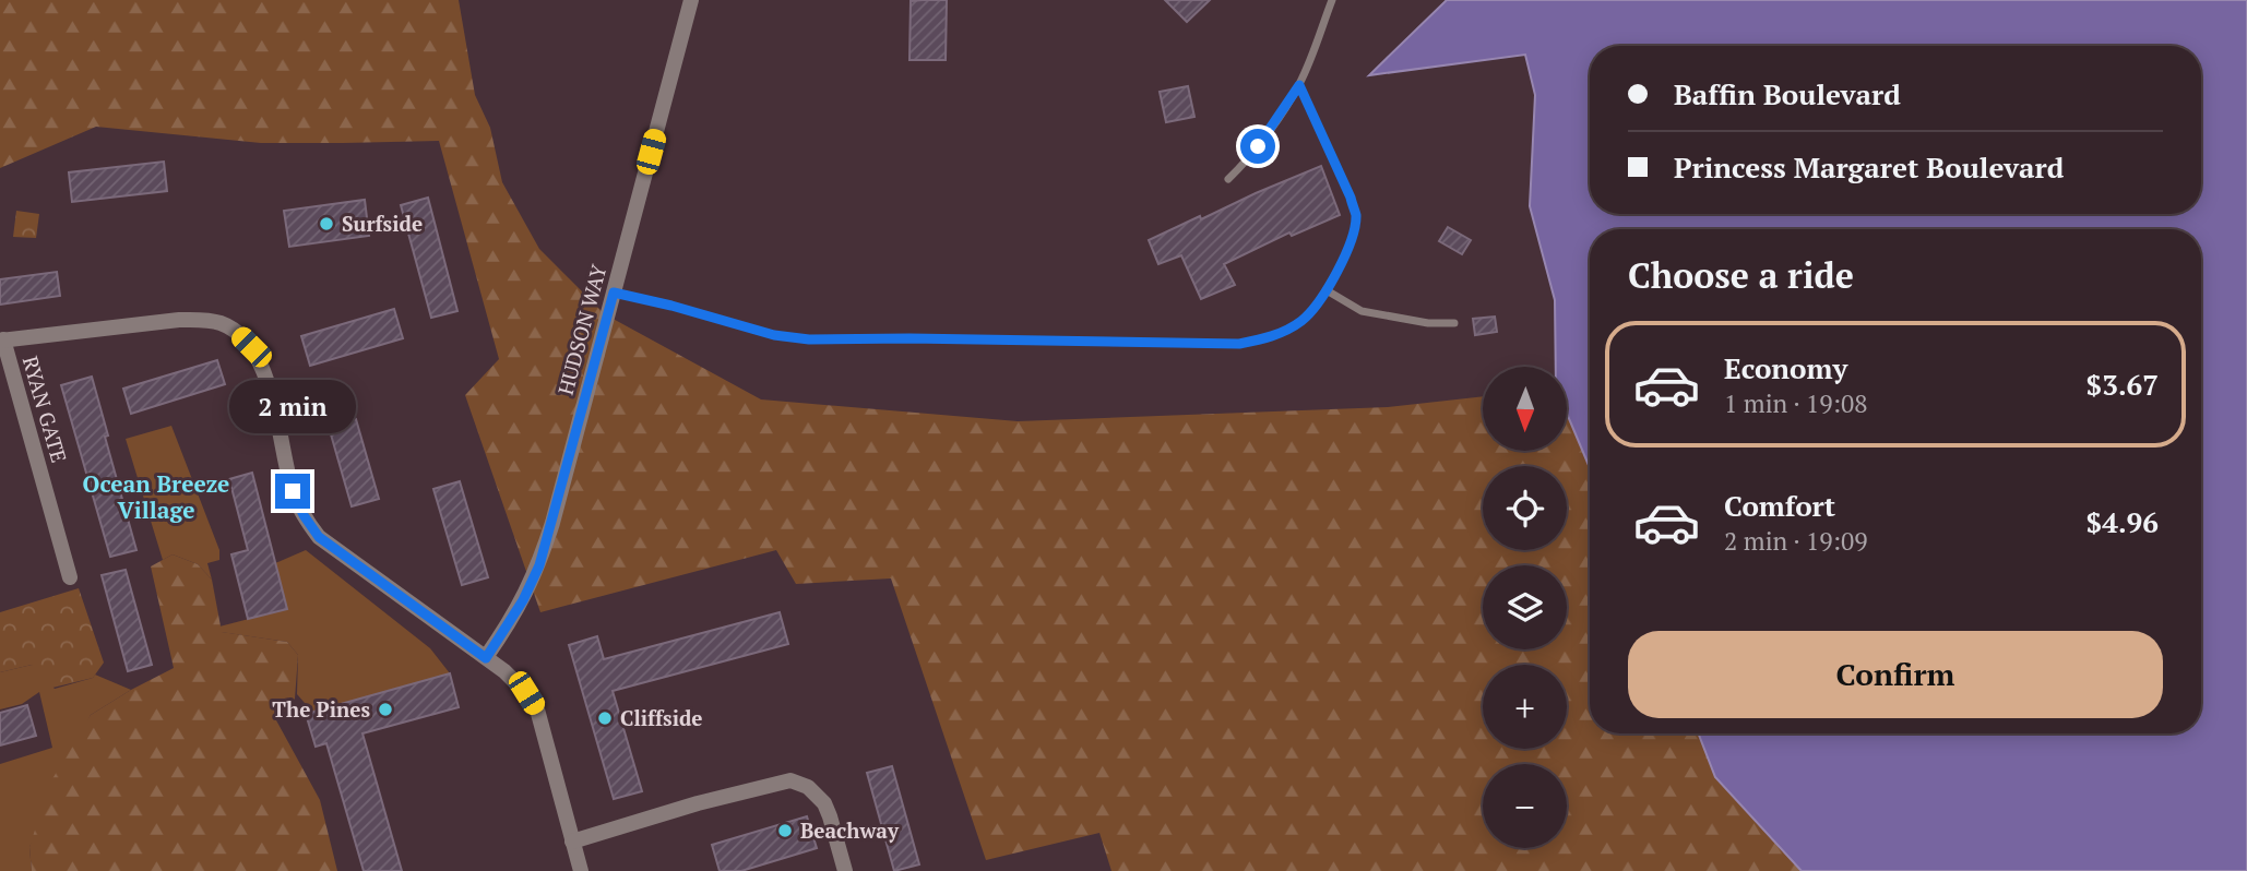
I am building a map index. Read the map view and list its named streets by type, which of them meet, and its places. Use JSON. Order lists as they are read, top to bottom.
{
  "streets": {
    "street": ["HUDSON WAY", "RYAN GATE"]
  },
  "districts": ["Ocean Breeze Village"],
  "places": [
    "Surfside",
    "The Pines",
    "Cliffside",
    "Beachway"
  ],
  "north": "bottom",
  "page": {
    "banner": ["Baffin Boulevard", "Princess Margaret Boulevard"],
    "heading": "Choose a ride",
    "list": [
      {
        "name": "Economy",
        "note": "1 min · 19:08",
        "value": "$3.67"
      },
      {
        "name": "Comfort",
        "note": "2 min · 19:09",
        "value": "$4.96"
      }
    ],
    "map_buttons": ["+", "−"],
    "bubble": "2 min",
    "buttons": "Confirm"
  }
}
